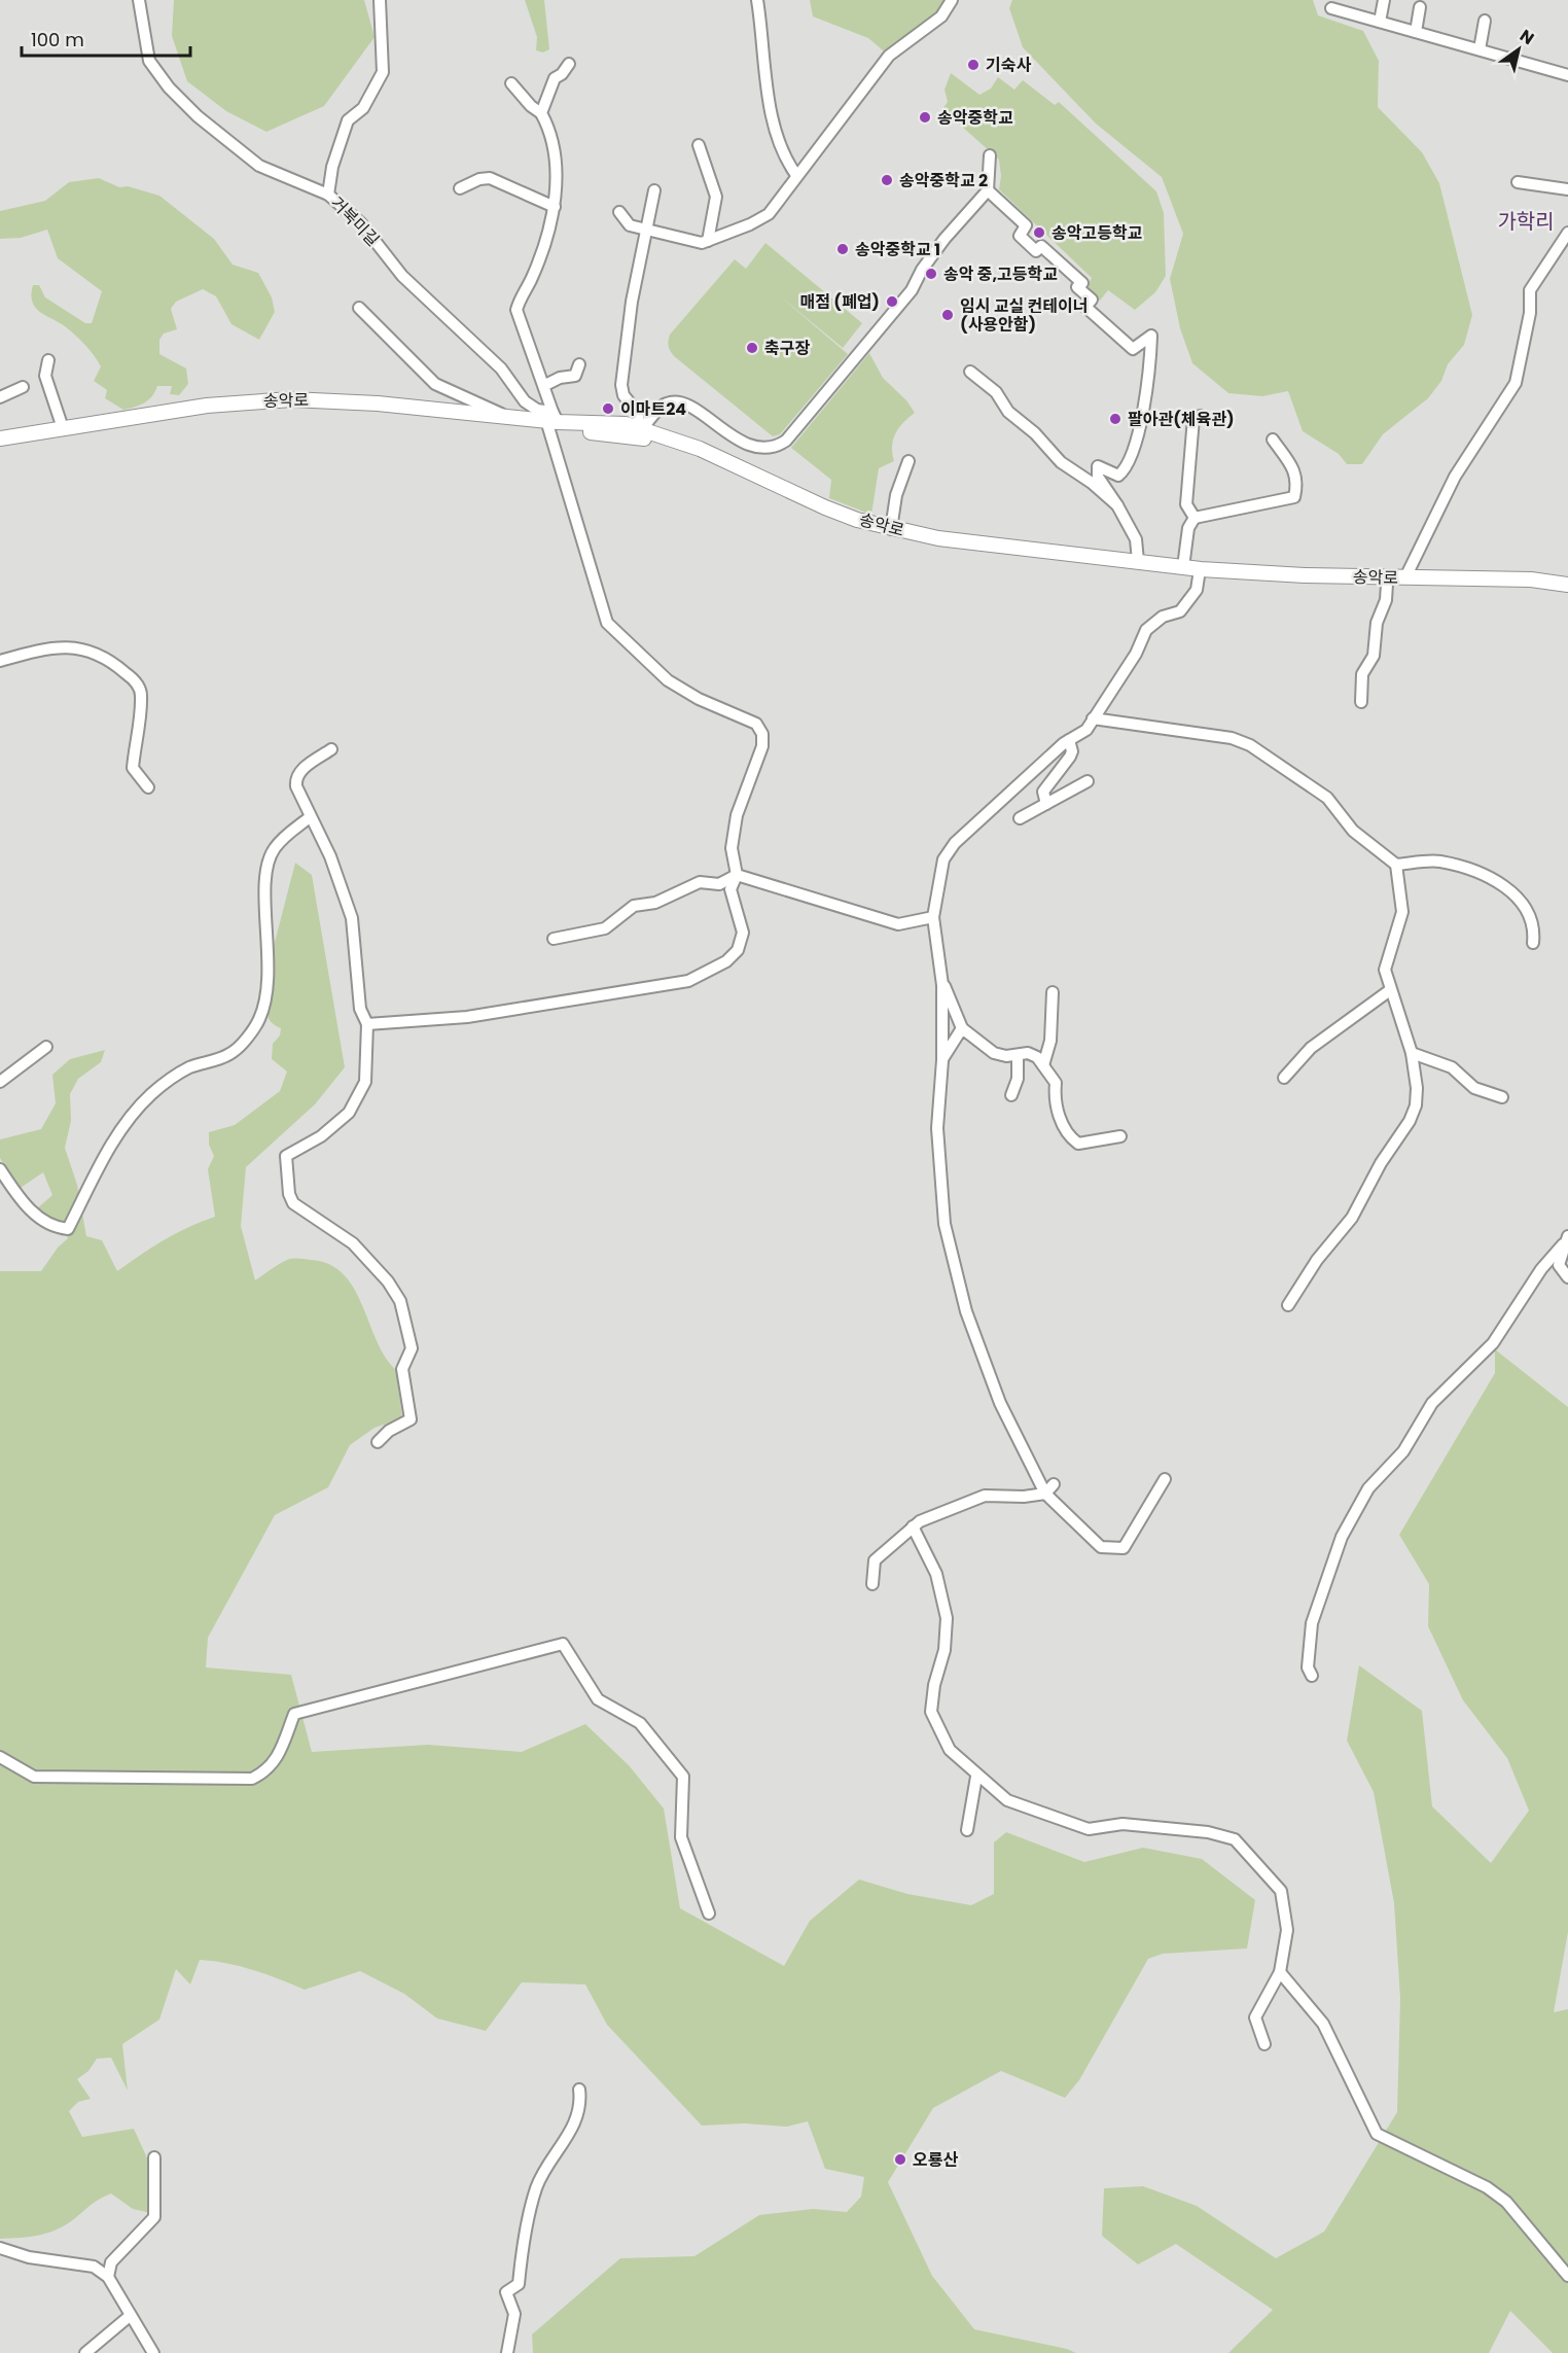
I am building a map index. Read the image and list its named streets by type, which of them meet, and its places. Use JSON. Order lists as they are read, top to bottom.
{
  "streets": {
    "main road": ["송악로"],
    "street": ["거북미길"]
  },
  "crossings": [
    ["거북미길", "송악로"]
  ],
  "districts": ["가학리"],
  "places": [
    "기숙사",
    "송악중학교",
    "송악중학교 2",
    "송악고등학교",
    "송악중학교 1",
    "송악 중,고등학교",
    "매점 (폐업)",
    "임시 교실 컨테이너 (사용안함)",
    "축구장",
    "이마트24",
    "팔아관(체육관)",
    "오룡산"
  ],
  "scale_bar": "100 m",
  "north": "top right"
}
